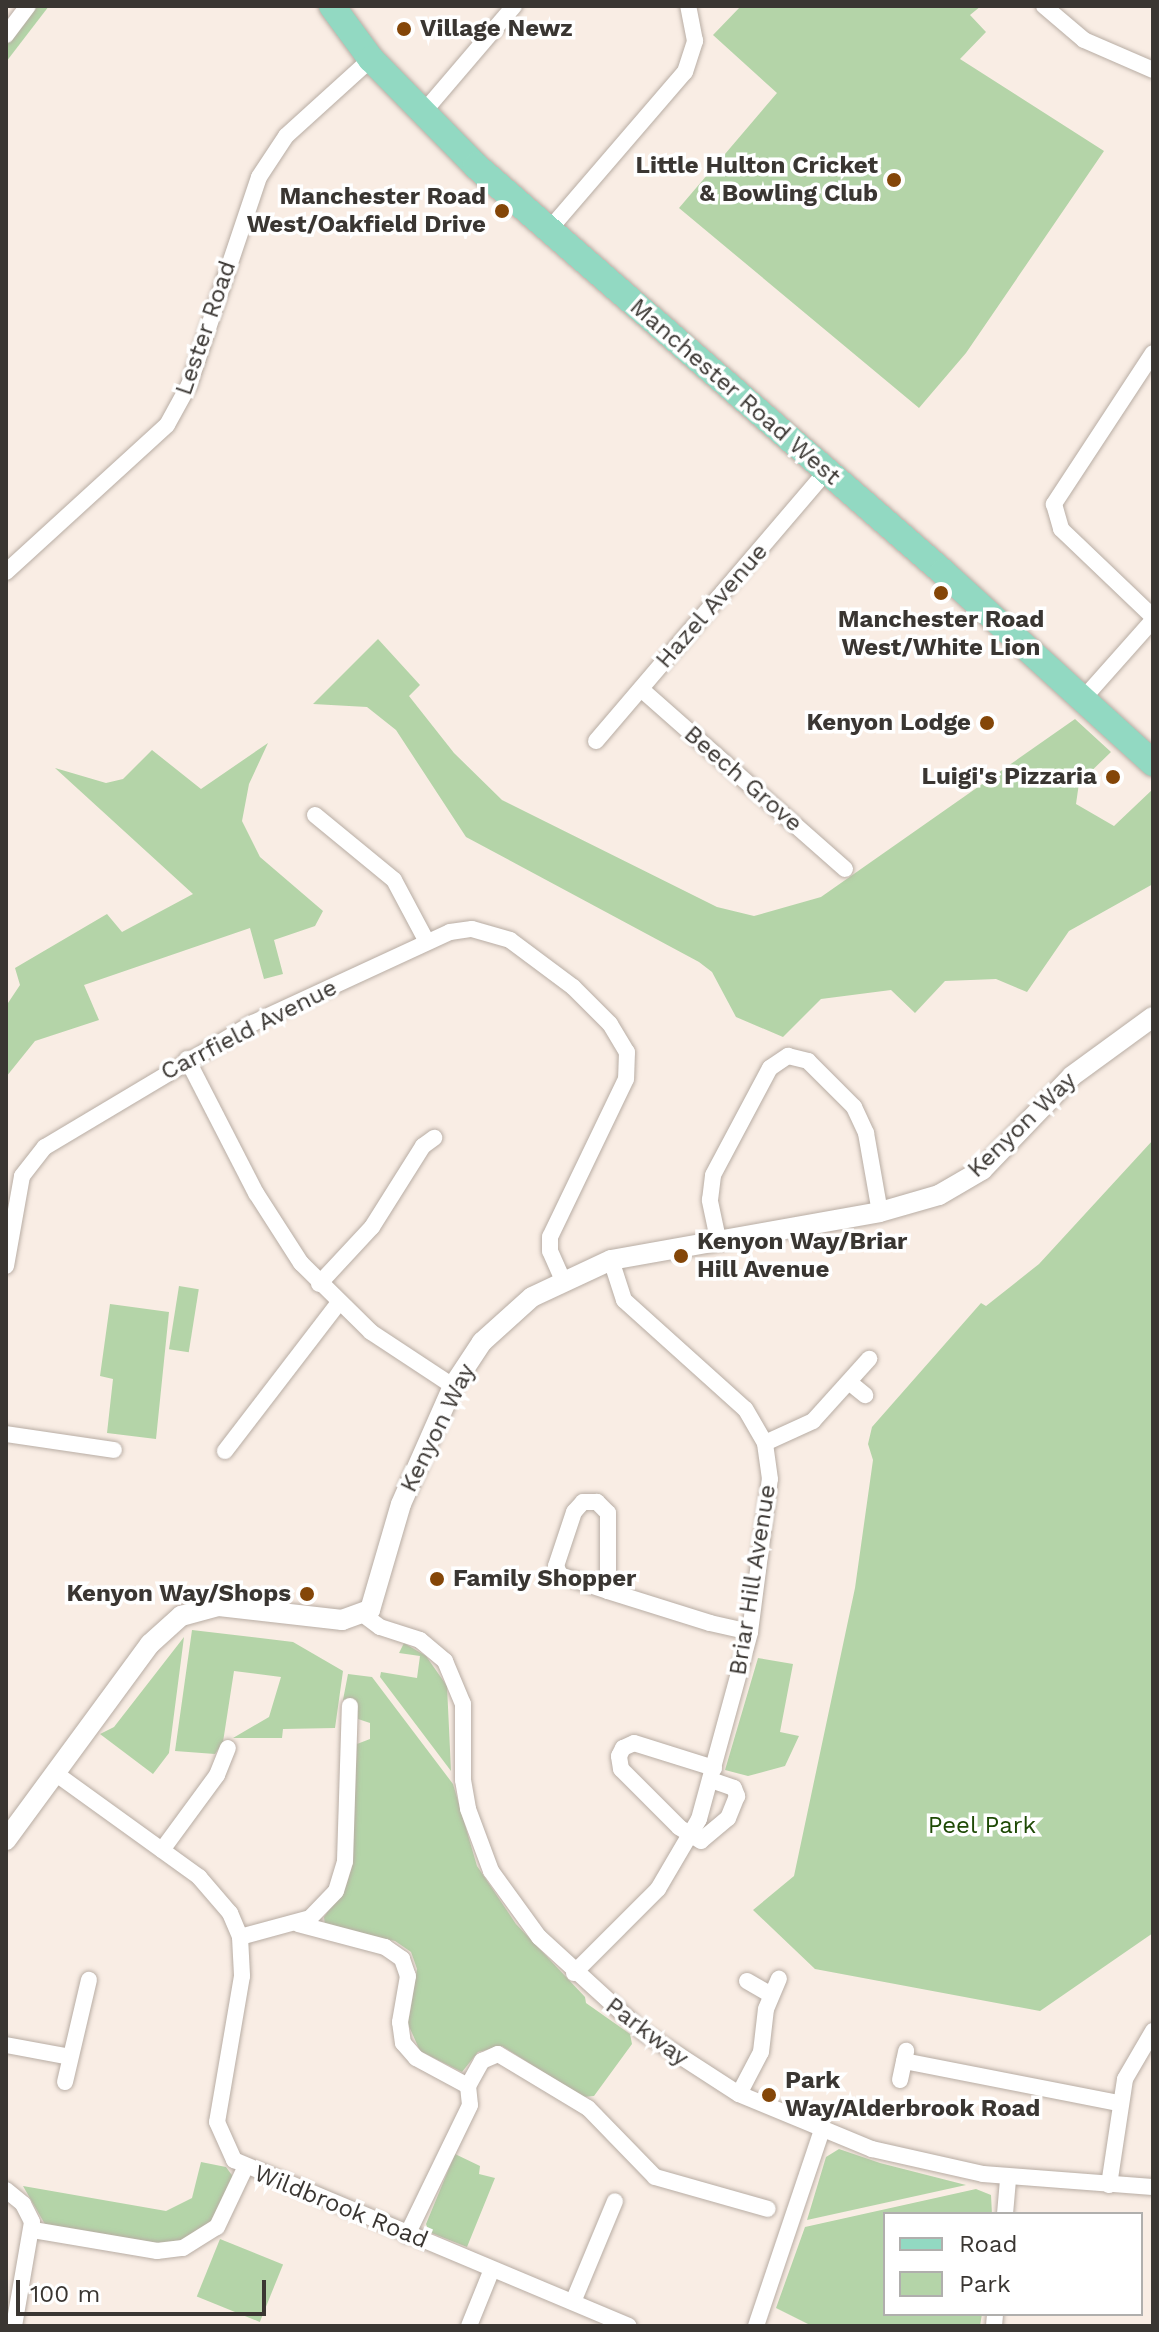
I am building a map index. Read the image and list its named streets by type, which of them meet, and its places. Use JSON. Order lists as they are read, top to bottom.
{
  "streets": {
    "main road": ["Manchester Road West"],
    "street": [
      "Lester Road",
      "Hazel Avenue",
      "Beech Grove",
      "Carrfield Avenue",
      "Kenyon Way",
      "Briar Hill Avenue",
      "Parkway",
      "Wildbrook Road"
    ]
  },
  "crossings": [
    ["Lester Road", "Manchester Road West"],
    ["Manchester Road West", "Hazel Avenue"],
    ["Hazel Avenue", "Beech Grove"],
    ["Carrfield Avenue", "Kenyon Way"],
    ["Kenyon Way", "Briar Hill Avenue"],
    ["Kenyon Way", "Parkway"],
    ["Briar Hill Avenue", "Parkway"]
  ],
  "parks": ["Peel Park"],
  "places": [
    "Village Newz",
    "Little Hulton Cricket & Bowling Club",
    "Manchester Road West/Oakfield Drive",
    "Manchester Road West/White Lion",
    "Kenyon Lodge",
    "Luigi's Pizzaria",
    "Kenyon Way/Briar Hill Avenue",
    "Family Shopper",
    "Kenyon Way/Shops",
    "Park Way/Alderbrook Road"
  ],
  "legend": ["Road", "Park"],
  "scale_bar": "100 m"
}
